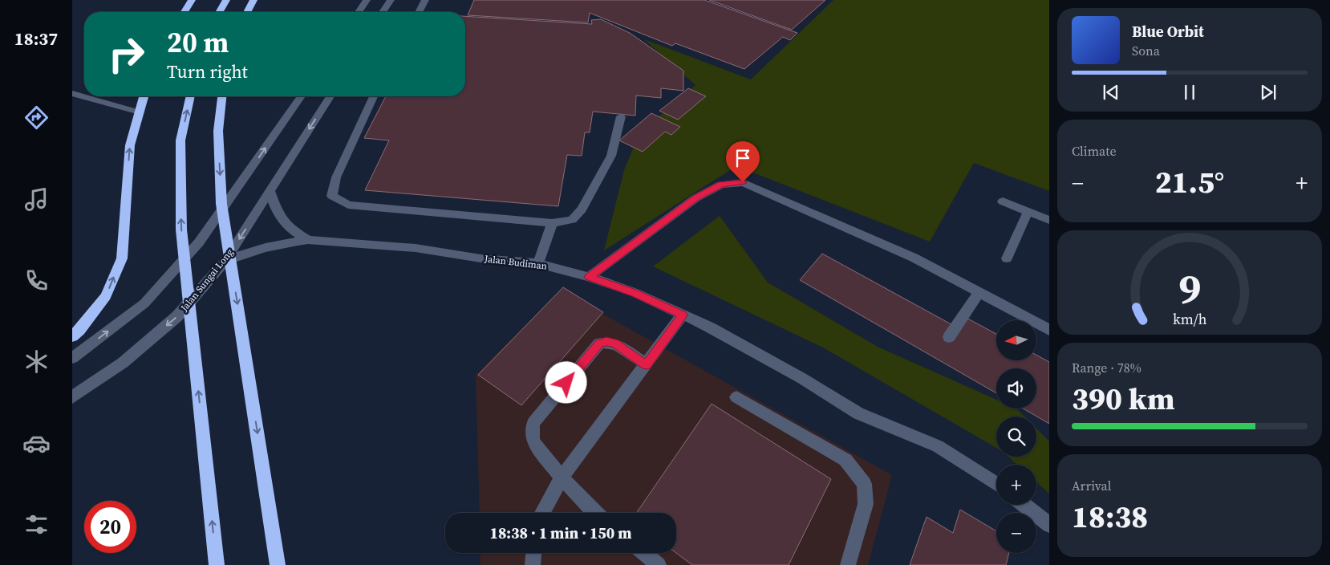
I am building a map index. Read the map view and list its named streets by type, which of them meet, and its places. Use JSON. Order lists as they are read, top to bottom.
{
  "streets": {
    "street": ["Jalan Budiman", "Jalan Sungai Long"]
  },
  "crossings": [
    ["Jalan Budiman", "Jalan Sungai Long"]
  ],
  "north": "left",
  "page": {
    "tabs": "18:37",
    "turn": ["20 m", "Turn right"],
    "song": ["Blue Orbit", "Sona"],
    "tile": [
      "Climate",
      ["Range · 78%", "390 km"],
      ["Arrival", "18:38"]
    ],
    "heat": ["−", "21.5°", "+"],
    "map_buttons": ["+", "−"],
    "limit": "20",
    "trip": "18:38 · 1 min · 150 m",
    "gauge": ["9", "km/h"]
  }
}
